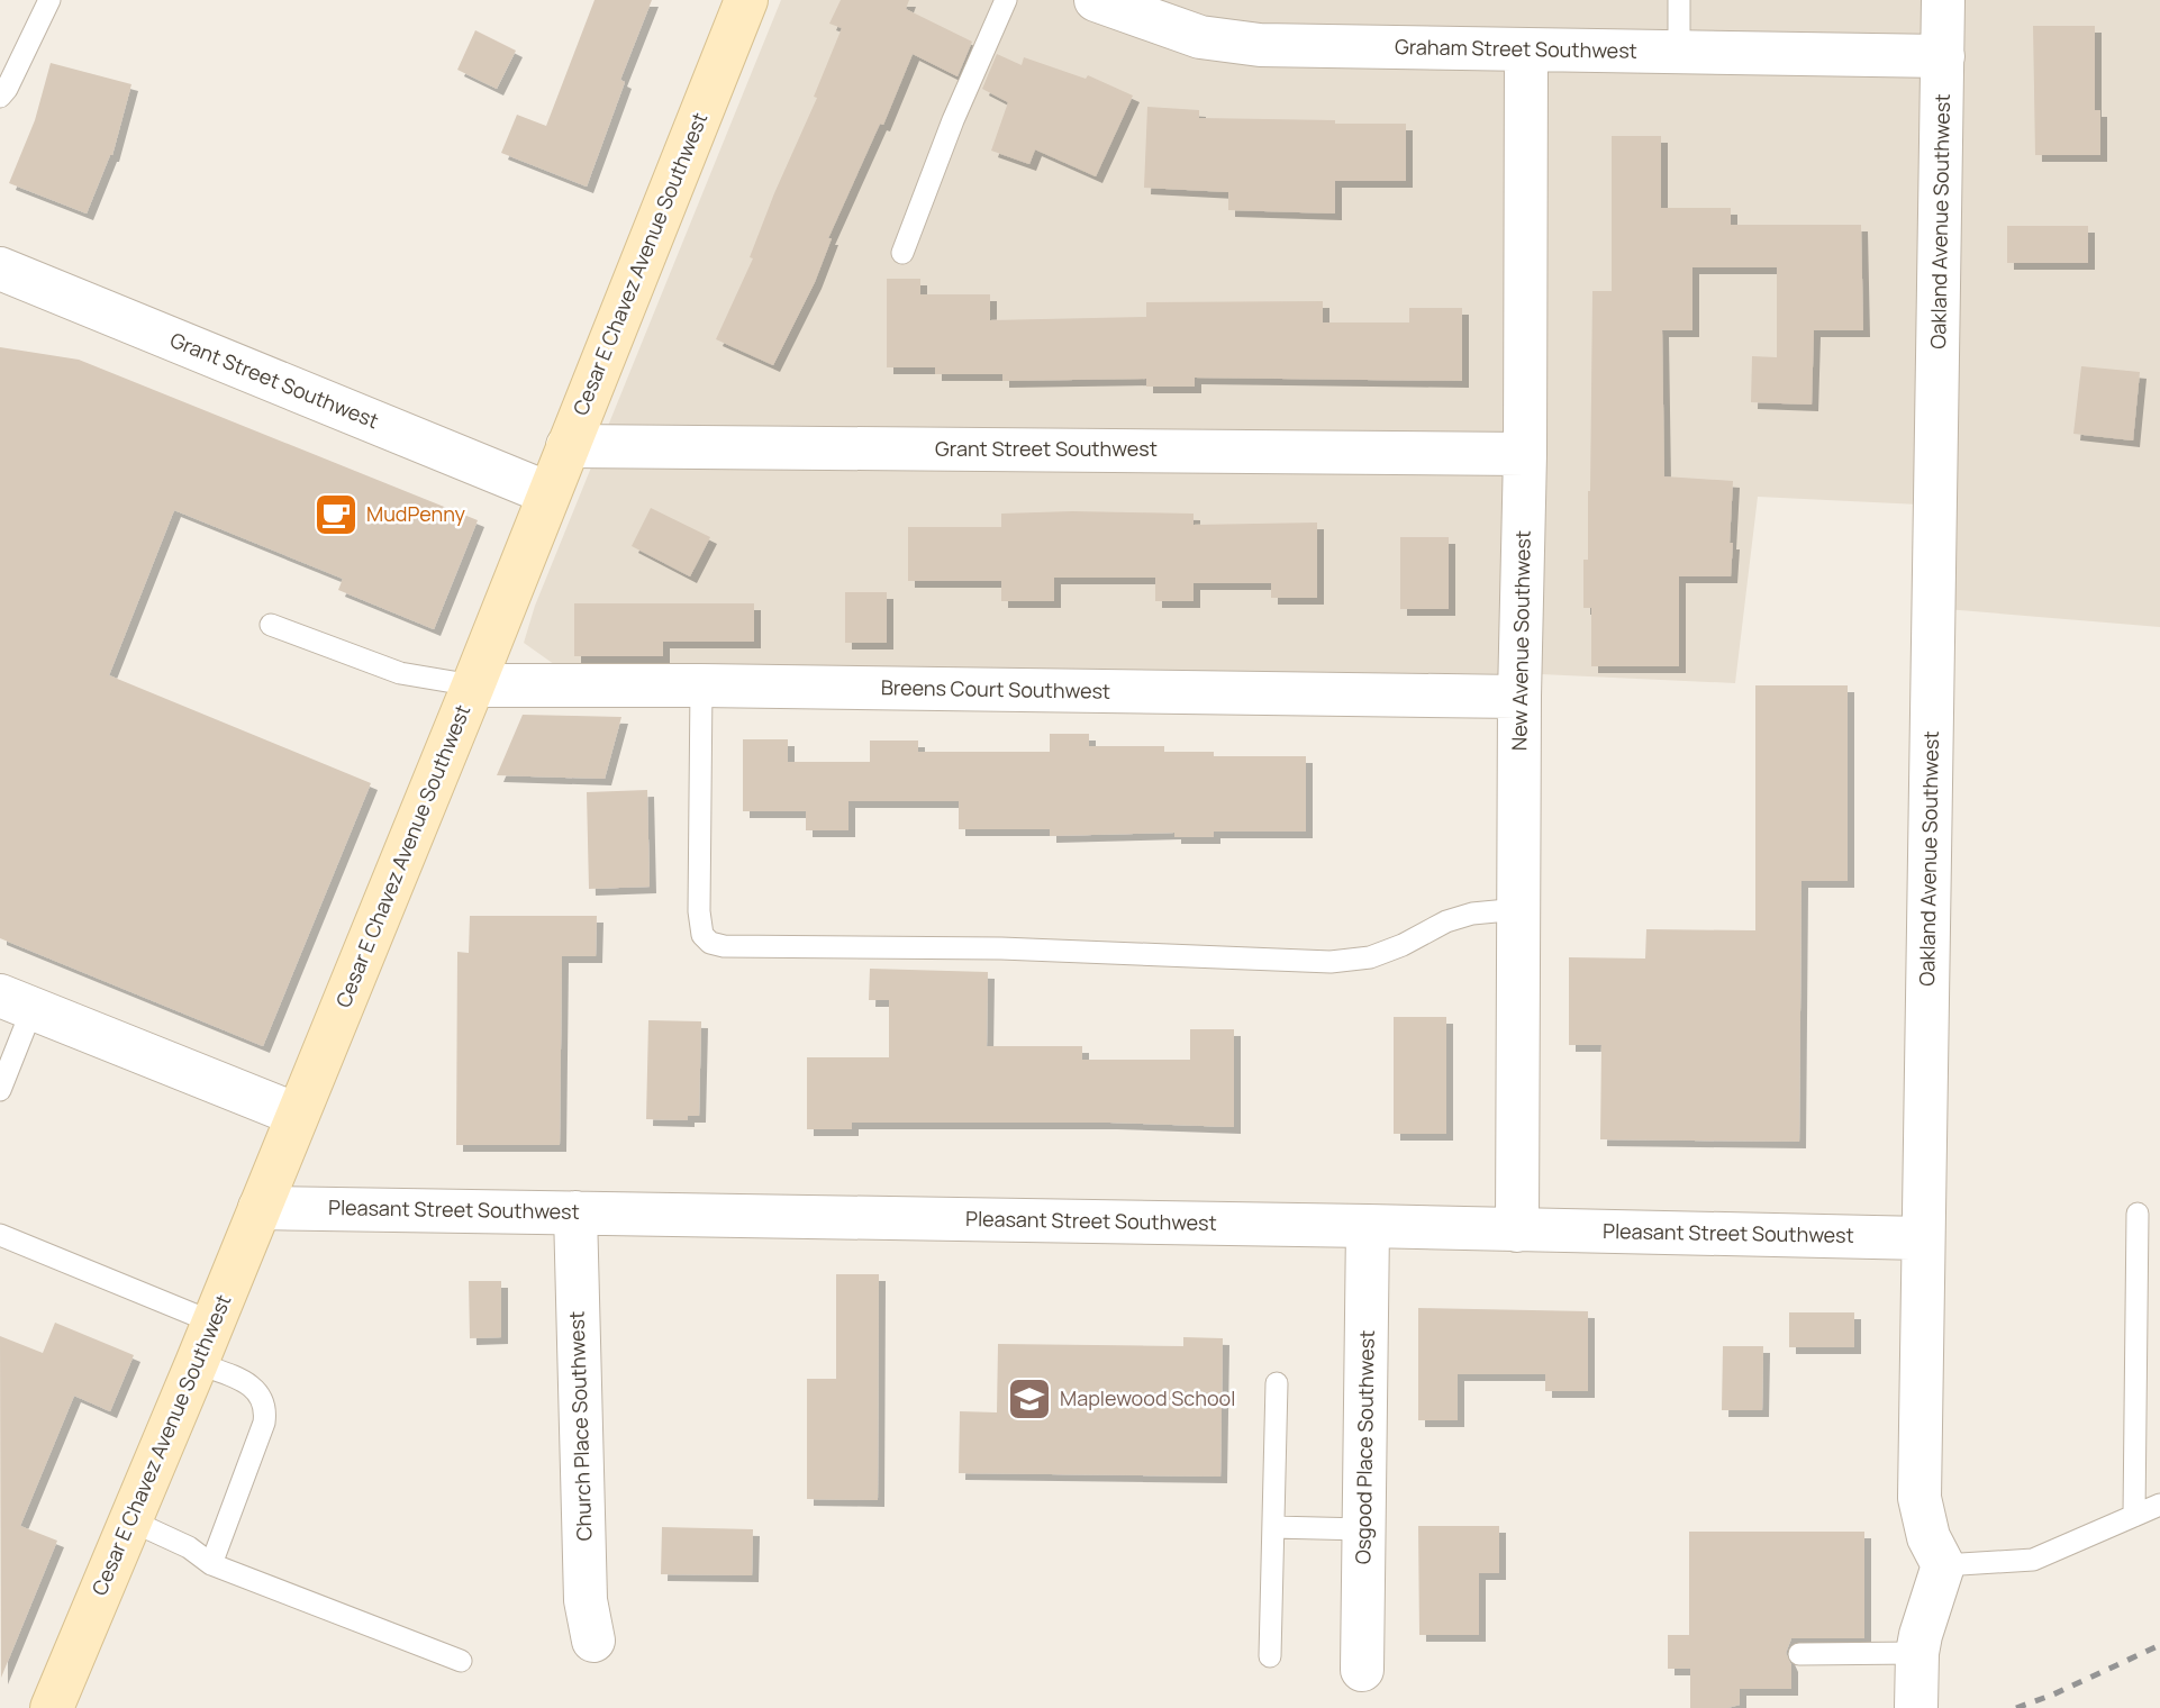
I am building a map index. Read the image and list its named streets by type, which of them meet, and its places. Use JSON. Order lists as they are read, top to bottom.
{
  "streets": {
    "main road": ["Cesar E Chavez Avenue Southwest"],
    "street": [
      "Graham Street Southwest",
      "Oakland Avenue Southwest",
      "Grant Street Southwest",
      "New Avenue Southwest",
      "Breens Court Southwest",
      "Pleasant Street Southwest",
      "Church Place Southwest",
      "Osgood Place Southwest"
    ]
  },
  "crossings": [
    ["Graham Street Southwest", "Oakland Avenue Southwest"],
    ["Graham Street Southwest", "New Avenue Southwest"],
    ["Oakland Avenue Southwest", "Pleasant Street Southwest"],
    ["Cesar E Chavez Avenue Southwest", "Grant Street Southwest"],
    ["Cesar E Chavez Avenue Southwest", "Breens Court Southwest"],
    ["Cesar E Chavez Avenue Southwest", "Pleasant Street Southwest"],
    ["Grant Street Southwest", "New Avenue Southwest"],
    ["New Avenue Southwest", "Breens Court Southwest"],
    ["New Avenue Southwest", "Pleasant Street Southwest"],
    ["Pleasant Street Southwest", "Church Place Southwest"],
    ["Pleasant Street Southwest", "Osgood Place Southwest"]
  ],
  "places": {
    "cafe": ["MudPenny"],
    "school or university": ["Maplewood School"]
  }
}
